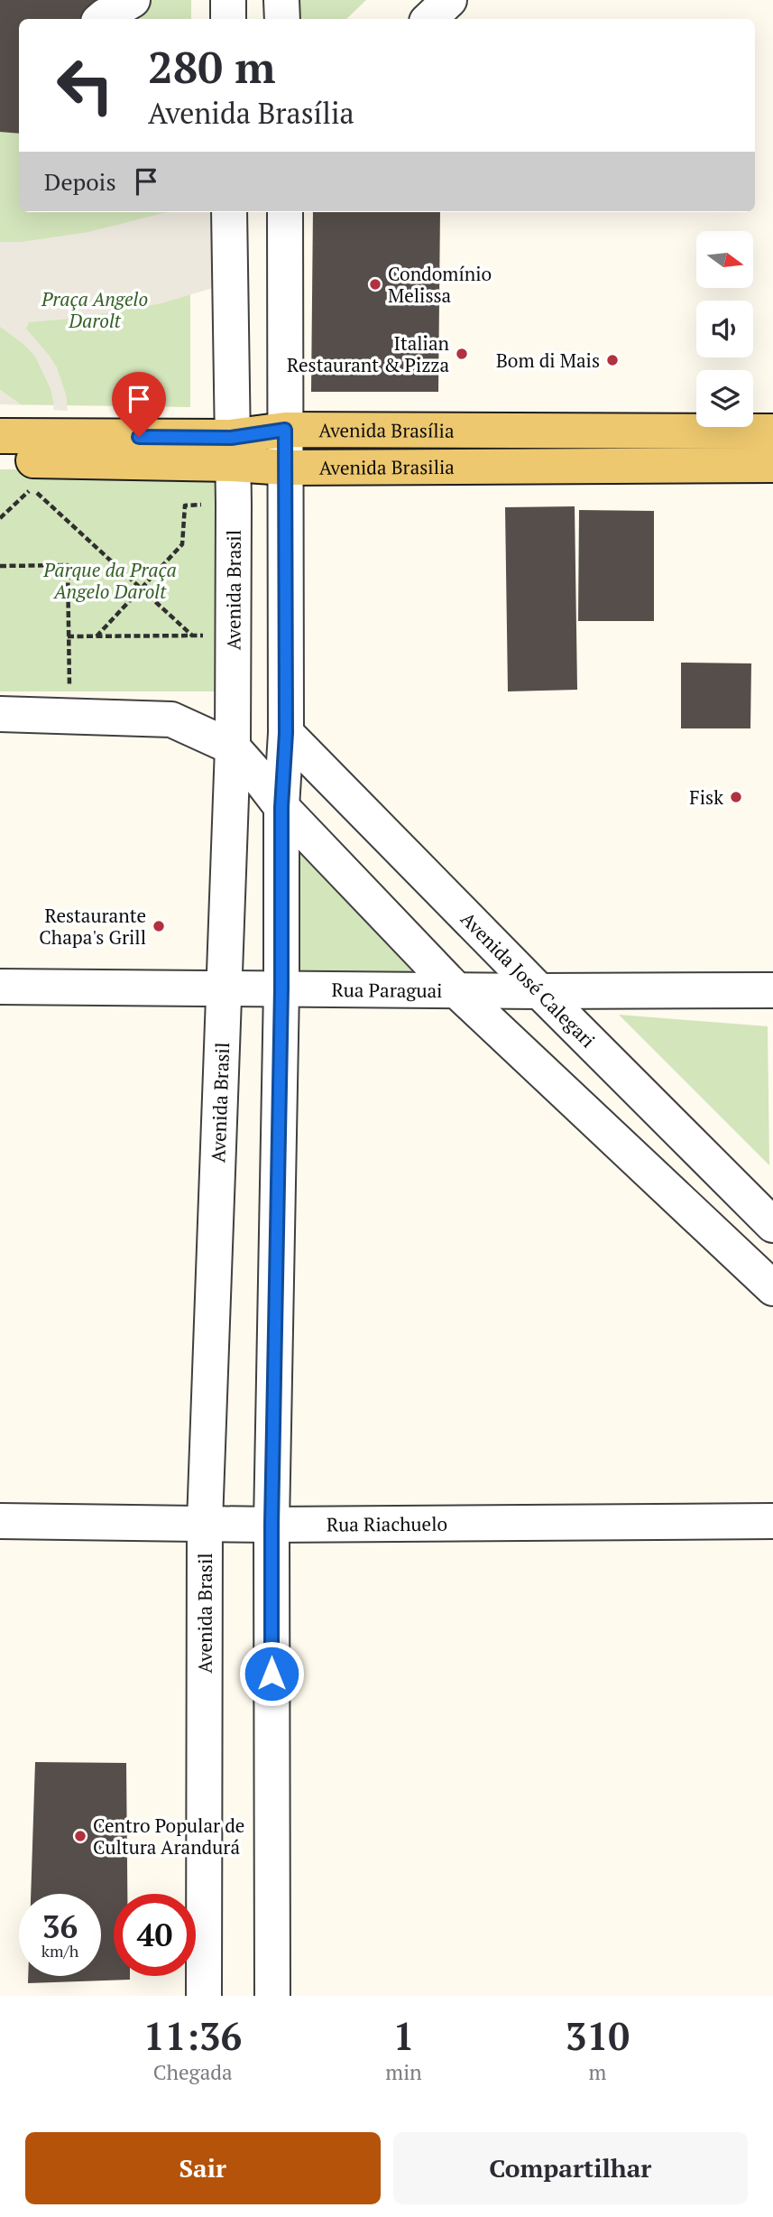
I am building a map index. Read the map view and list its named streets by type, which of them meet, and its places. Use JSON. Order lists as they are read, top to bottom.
{
  "streets": {
    "main road": ["Avenida Brasília", "Avenida Brasilia"],
    "street": [
      "Avenida Brasil",
      "Avenida José Calegari",
      "Rua Paraguai",
      "Rua Riachuelo"
    ]
  },
  "crossings": [
    ["Avenida Brasília", "Avenida Brasilia"],
    ["Avenida Brasília", "Avenida Brasil"],
    ["Avenida Brasilia", "Avenida Brasil"],
    ["Avenida Brasil", "Rua Paraguai"],
    ["Avenida Brasil", "Rua Riachuelo"],
    ["Avenida José Calegari", "Rua Paraguai"]
  ],
  "parks": ["Praça Angelo Darolt", "Parque da Praça Angelo Darolt"],
  "places": [
    "Condomínio Melissa",
    "Italian Restaurant & Pizza",
    "Bom di Mais",
    "Fisk",
    "Restaurante Chapa's Grill",
    "Centro Popular de Cultura Arandurá"
  ],
  "north": "right",
  "page": {
    "turn": ["280 m", "Avenida Brasília"],
    "then": "Depois",
    "speed": "36 km/h",
    "limit": "40",
    "eta": [
      "11:36",
      "Chegada",
      "1",
      "min",
      "310",
      "m"
    ],
    "buttons": ["Sair", "Compartilhar"]
  }
}
